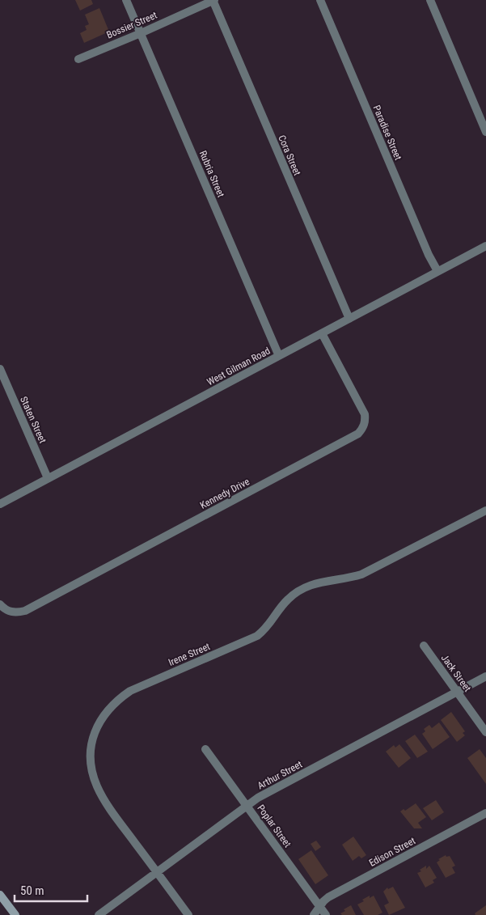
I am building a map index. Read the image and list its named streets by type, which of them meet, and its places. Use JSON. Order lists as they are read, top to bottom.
{
  "streets": {
    "street": [
      "Bossier Street",
      "Paradise Street",
      "Cora Street",
      "Rubria Street",
      "West Gilman Road",
      "Staten Street",
      "Kennedy Drive",
      "Irene Street",
      "Jack Street",
      "Arthur Street",
      "Poplar Street",
      "Edison Street"
    ]
  },
  "crossings": [
    ["Bossier Street", "Cora Street"],
    ["Bossier Street", "Rubria Street"],
    ["Paradise Street", "West Gilman Road"],
    ["Cora Street", "West Gilman Road"],
    ["Rubria Street", "West Gilman Road"],
    ["West Gilman Road", "Staten Street"],
    ["West Gilman Road", "Kennedy Drive"],
    ["Irene Street", "Arthur Street"],
    ["Jack Street", "Arthur Street"],
    ["Arthur Street", "Poplar Street"],
    ["Poplar Street", "Edison Street"]
  ],
  "scale_bar": "50 m"
}
